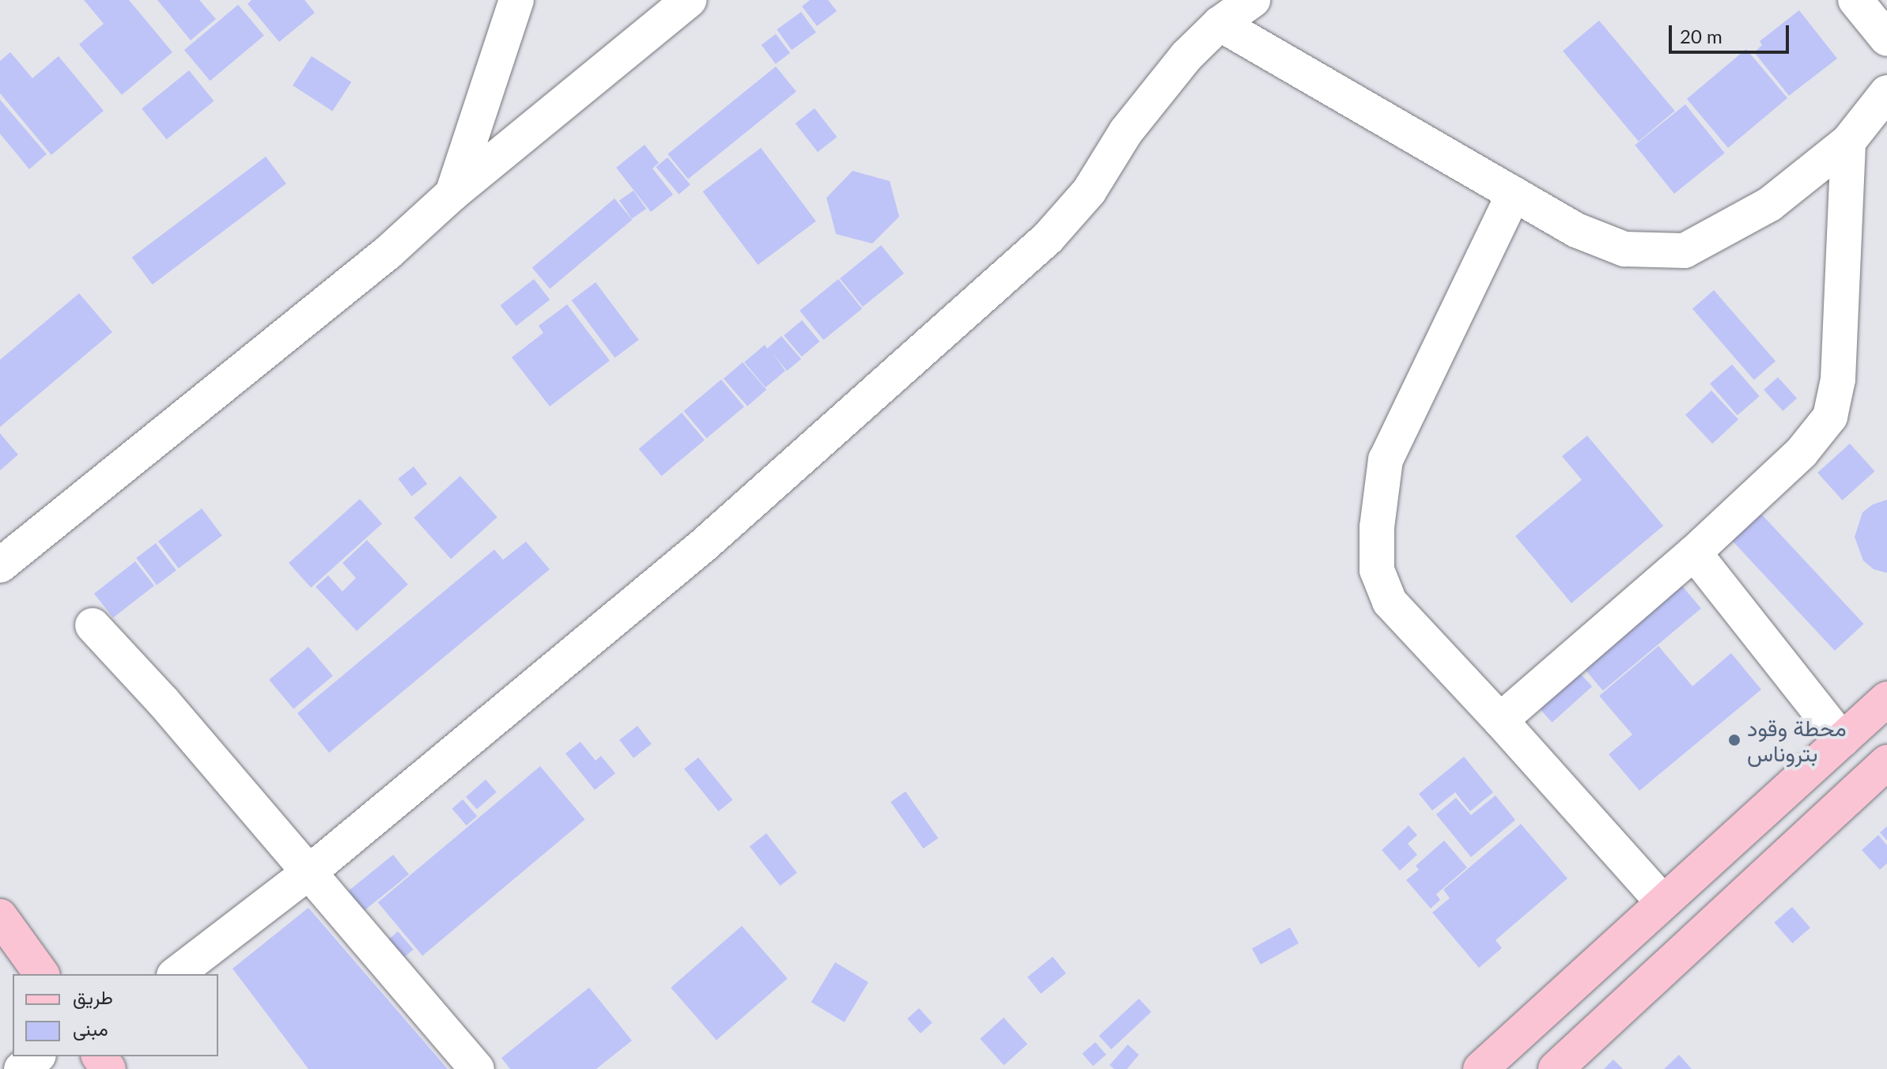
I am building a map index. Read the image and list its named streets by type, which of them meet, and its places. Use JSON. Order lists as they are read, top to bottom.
{
  "places": ["محطة وقود بتروناس"],
  "legend": ["طريق", "مبنى"],
  "scale_bar": "20 m"
}
